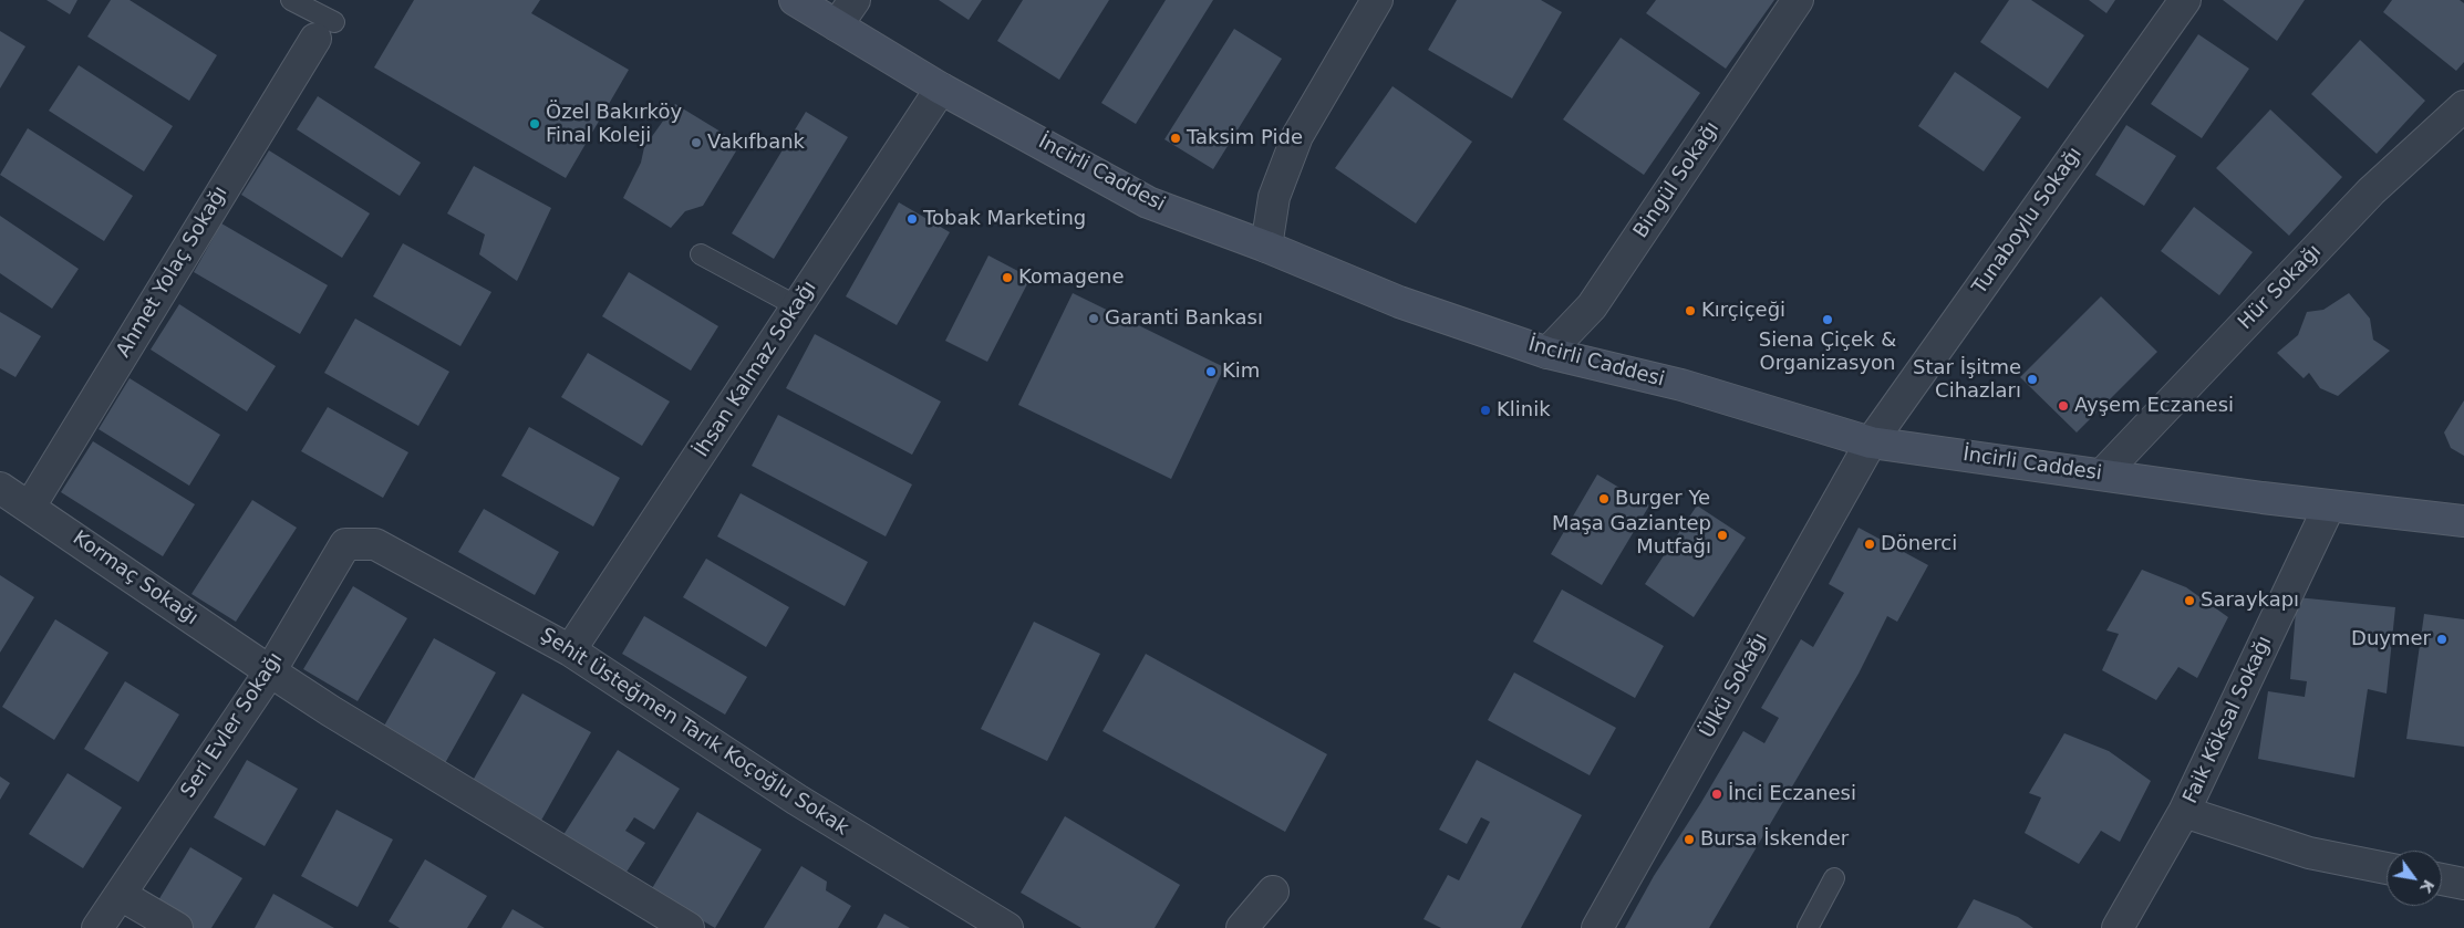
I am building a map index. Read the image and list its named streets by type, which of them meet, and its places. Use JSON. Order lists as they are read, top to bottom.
{
  "streets": {
    "main road": ["İncirli Caddesi"],
    "street": [
      "Bingül Sokağı",
      "Tunaboylu Sokağı",
      "Ahmet Yolaç Sokağı",
      "Hür Sokağı",
      "İhsan Kalmaz Sokağı",
      "Kormaç Sokağı",
      "Ülkü Sokağı",
      "Faik Köksal Sokağı",
      "Seri Evler Sokağı",
      "Şehit Üsteğmen Tarık Koçoğlu Sokak"
    ]
  },
  "crossings": [
    ["İncirli Caddesi", "Bingül Sokağı"],
    ["İncirli Caddesi", "Tunaboylu Sokağı"],
    ["İncirli Caddesi", "Hür Sokağı"],
    ["İncirli Caddesi", "İhsan Kalmaz Sokağı"],
    ["İncirli Caddesi", "Ülkü Sokağı"],
    ["İncirli Caddesi", "Faik Köksal Sokağı"],
    ["Tunaboylu Sokağı", "Ülkü Sokağı"],
    ["Ahmet Yolaç Sokağı", "Kormaç Sokağı"],
    ["İhsan Kalmaz Sokağı", "Şehit Üsteğmen Tarık Koçoğlu Sokak"],
    ["Kormaç Sokağı", "Seri Evler Sokağı"],
    ["Seri Evler Sokağı", "Şehit Üsteğmen Tarık Koçoğlu Sokak"]
  ],
  "places": [
    "Özel Bakırköy Final Koleji",
    "Taksim Pide",
    "Vakıfbank",
    "Tobak Marketing",
    "Komagene",
    "Kırçiçeği",
    "Garanti Bankası",
    "Siena Çiçek & Organizasyon",
    "Kim",
    "Star İşitme Cihazları",
    "Ayşem Eczanesi",
    "Klinik",
    "Burger Ye",
    "Maşa Gaziantep Mutfağı",
    "Dönerci",
    "Saraykapı",
    "Duymer",
    "İnci Eczanesi",
    "Bursa İskender"
  ],
  "north": "bottom right"
}
